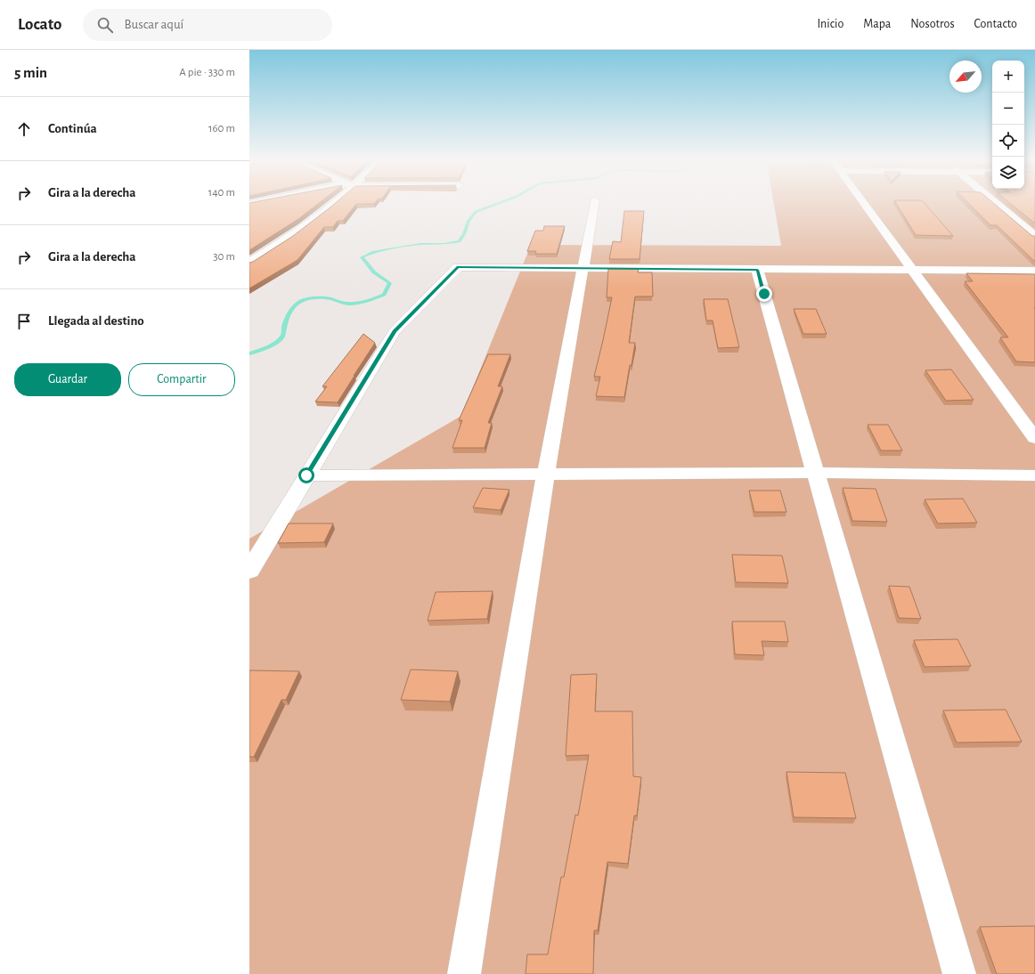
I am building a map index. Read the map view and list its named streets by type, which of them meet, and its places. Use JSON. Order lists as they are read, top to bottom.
{
  "north": "bottom left",
  "page": {
    "header": "Locato",
    "search": "Buscar aquí",
    "nav": [
      "Inicio",
      "Mapa",
      "Nosotros",
      "Contacto"
    ],
    "heading": ["5 min", "A pie · 330 m"],
    "map_buttons": ["+", "−"],
    "list": [
      ["Continúa", "160 m"],
      ["Gira a la derecha", "140 m"],
      ["Gira a la derecha", "30 m"],
      "Llegada al destino"
    ],
    "buttons": ["Guardar", "Compartir"]
  }
}
